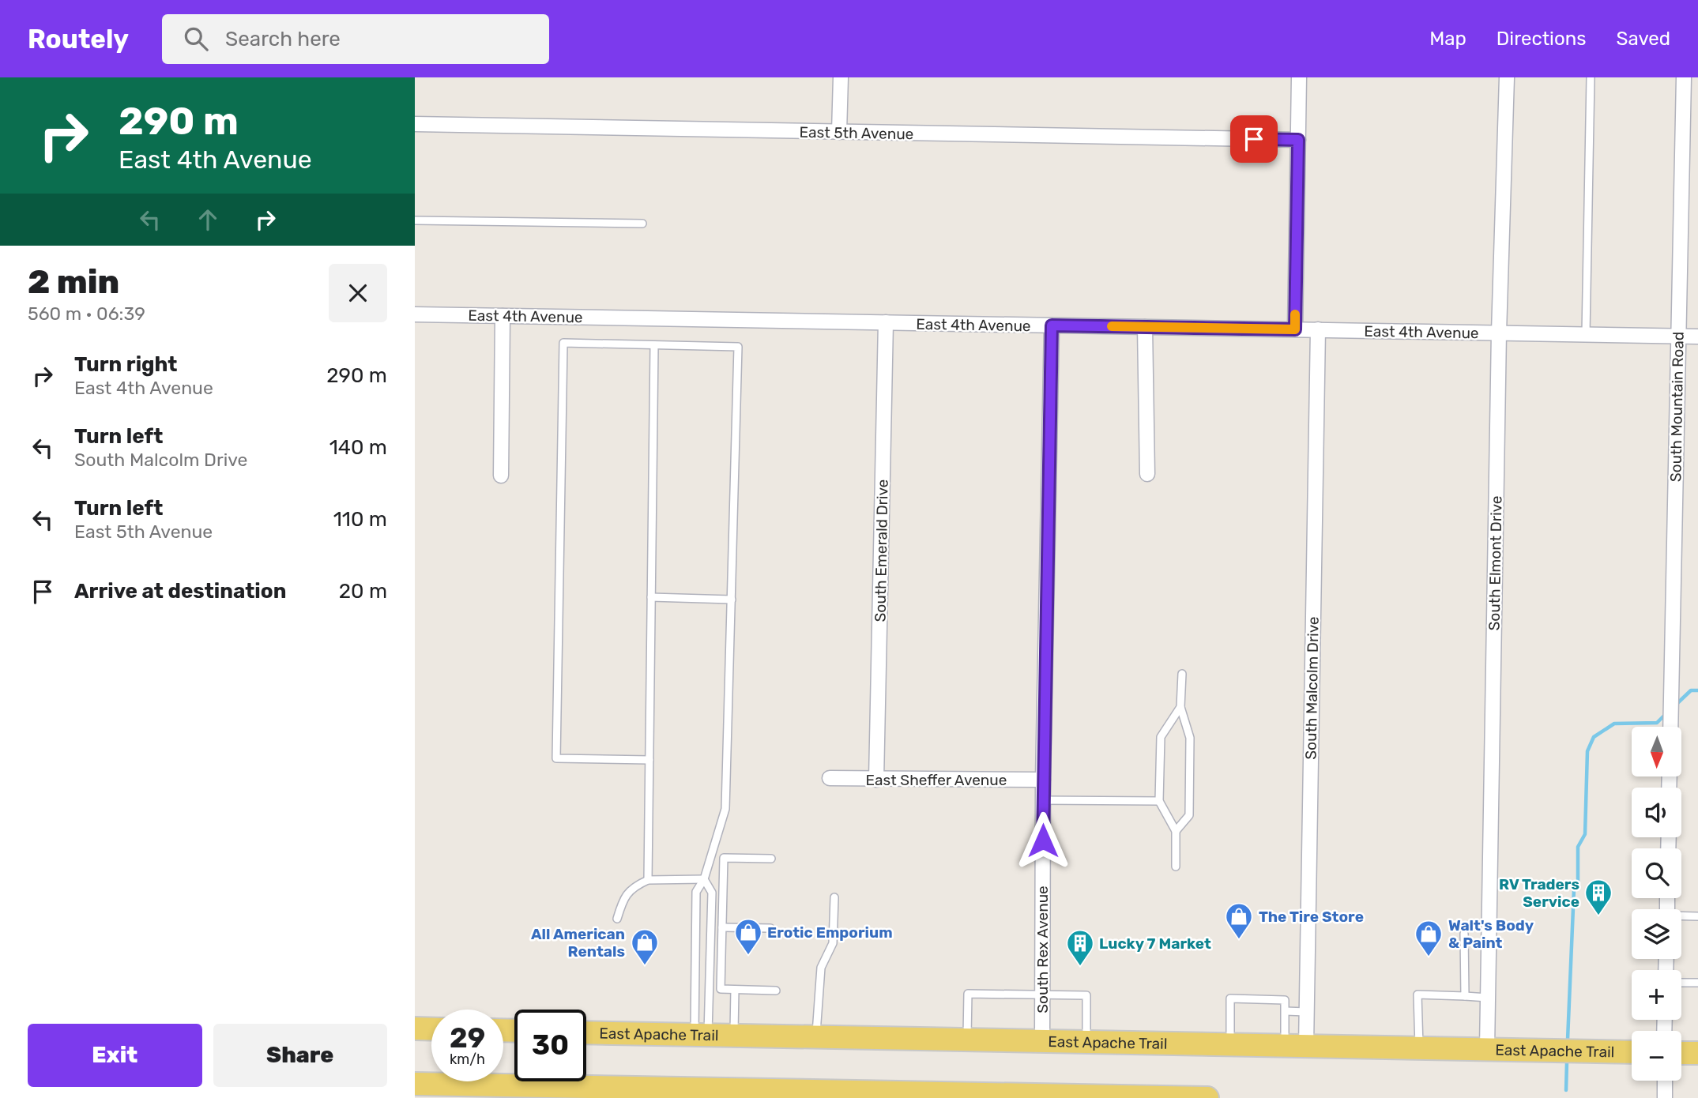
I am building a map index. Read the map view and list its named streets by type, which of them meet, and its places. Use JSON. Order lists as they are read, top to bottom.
{
  "streets": {
    "main road": ["East Apache Trail"],
    "street": [
      "East 5th Avenue",
      "East 4th Avenue",
      "South Mountain Road",
      "South Emerald Drive",
      "South Elmont Drive",
      "South Malcolm Drive",
      "East Sheffer Avenue",
      "South Rex Avenue"
    ]
  },
  "crossings": [
    ["East 4th Avenue", "South Mountain Road"],
    ["East 4th Avenue", "South Emerald Drive"],
    ["East 4th Avenue", "South Elmont Drive"],
    ["East 4th Avenue", "South Malcolm Drive"],
    ["East 4th Avenue", "South Rex Avenue"],
    ["South Emerald Drive", "East Sheffer Avenue"],
    ["South Elmont Drive", "East Apache Trail"],
    ["South Malcolm Drive", "East Apache Trail"],
    ["East Sheffer Avenue", "South Rex Avenue"],
    ["South Rex Avenue", "East Apache Trail"]
  ],
  "places": {
    "building": ["RV Traders Service", "Lucky 7 Market"],
    "shop": [
      "The Tire Store",
      "Erotic Emporium",
      "Walt's Body & Paint",
      "All American Rentals"
    ]
  },
  "north": "bottom",
  "page": {
    "header": "Routely",
    "search": "Search here",
    "nav": ["Map", "Directions", "Saved"],
    "turn": ["290 m", "East 4th Avenue"],
    "heading": ["2 min", "560 m · 06:39"],
    "list": [
      {
        "name": "Turn right",
        "note": "East 4th Avenue",
        "value": "290 m"
      },
      {
        "name": "Turn left",
        "note": "South Malcolm Drive",
        "value": "140 m"
      },
      {
        "name": "Turn left",
        "note": "East 5th Avenue",
        "value": "110 m"
      },
      {
        "name": "Arrive at destination",
        "value": "20 m"
      }
    ],
    "map_buttons": ["+", "−"],
    "speed": "29 km/h",
    "limit": "30",
    "buttons": ["Exit", "Share"]
  }
}
